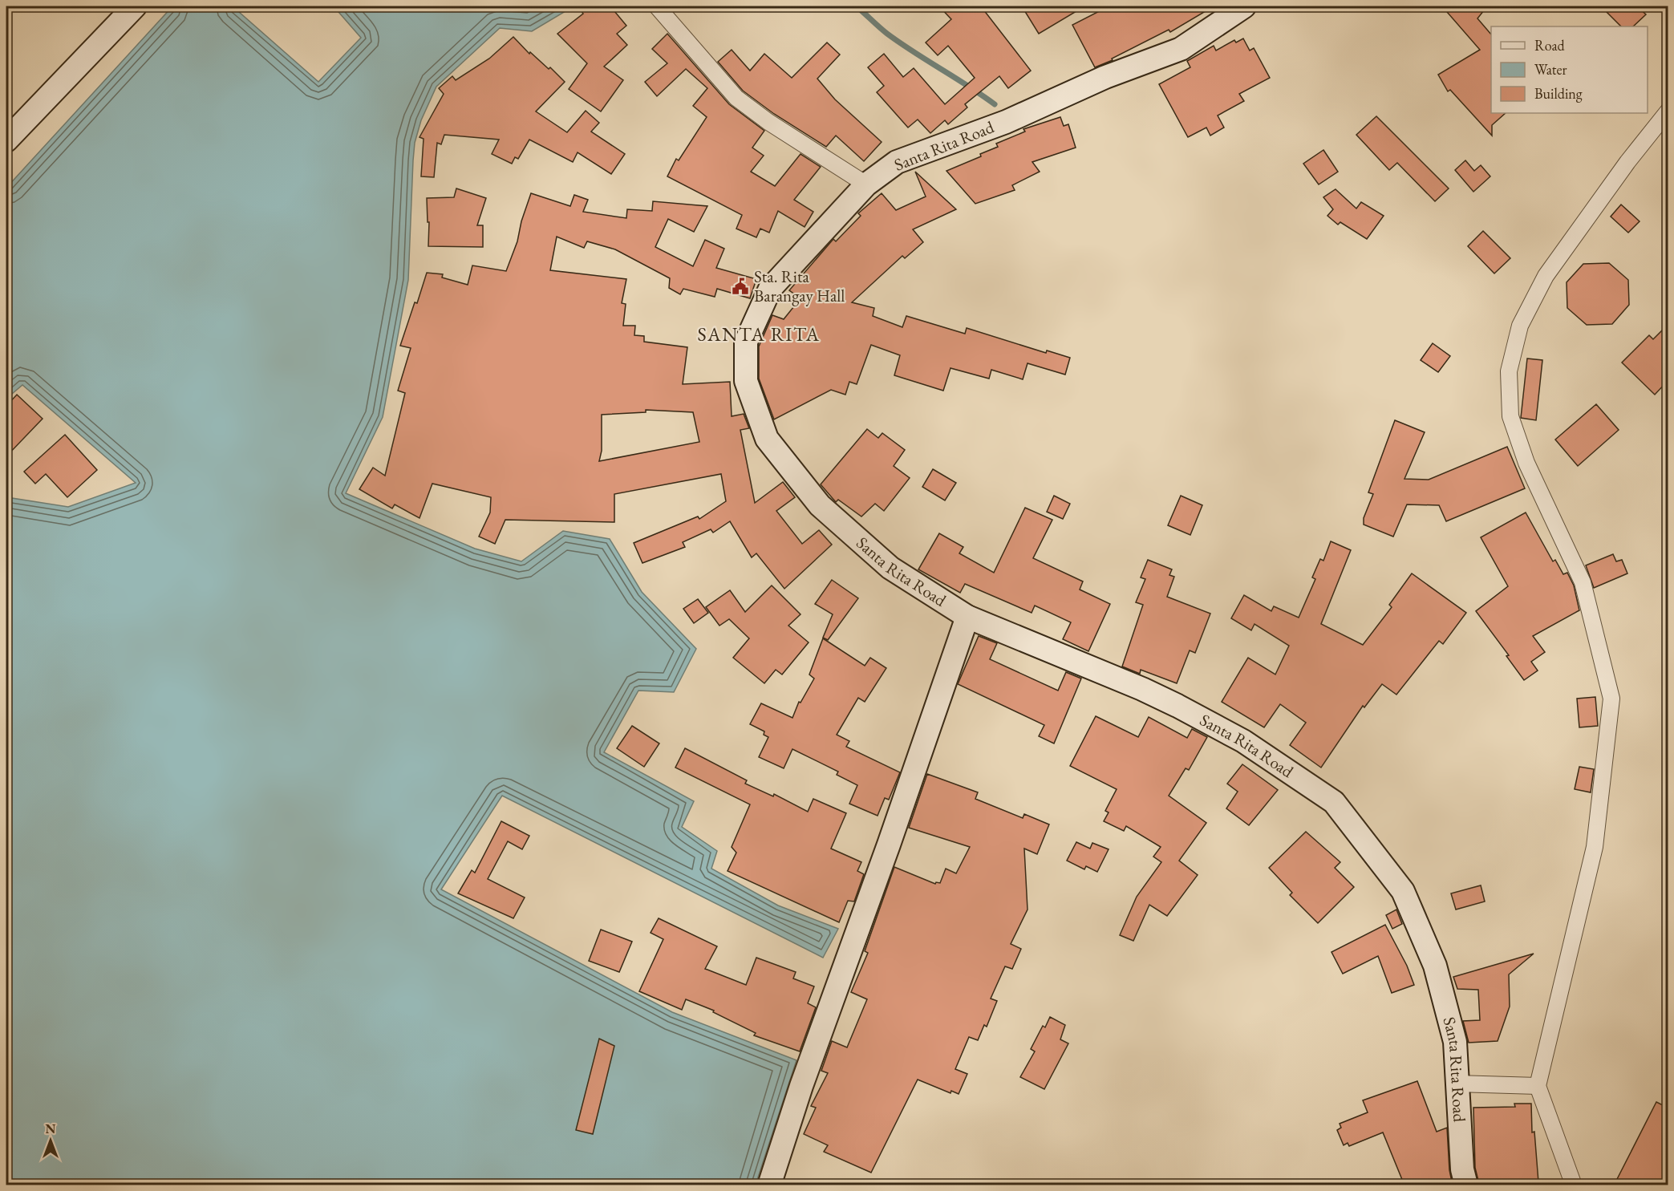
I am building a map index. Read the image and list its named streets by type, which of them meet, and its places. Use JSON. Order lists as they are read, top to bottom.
{
  "streets": {
    "street": ["Santa Rita Road"]
  },
  "districts": ["SANTA RITA"],
  "places": {
    "public building": ["Sta. Rita Barangay Hall"]
  },
  "legend": ["Road", "Water", "Building"],
  "north": "top"
}
